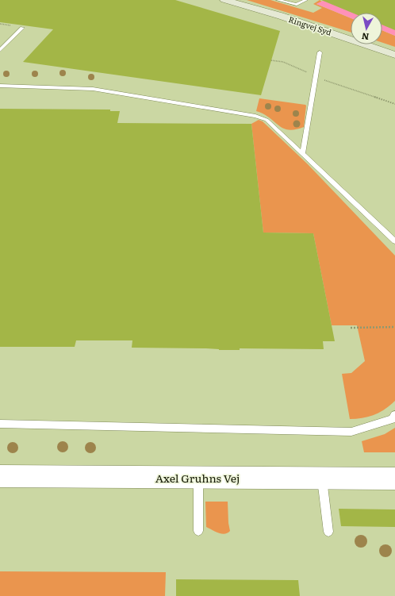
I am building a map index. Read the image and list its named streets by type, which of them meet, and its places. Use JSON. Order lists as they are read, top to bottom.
{
  "streets": {
    "main road": ["Ringvej Syd"],
    "street": ["Axel Gruhns Vej"]
  },
  "north": "bottom"
}
